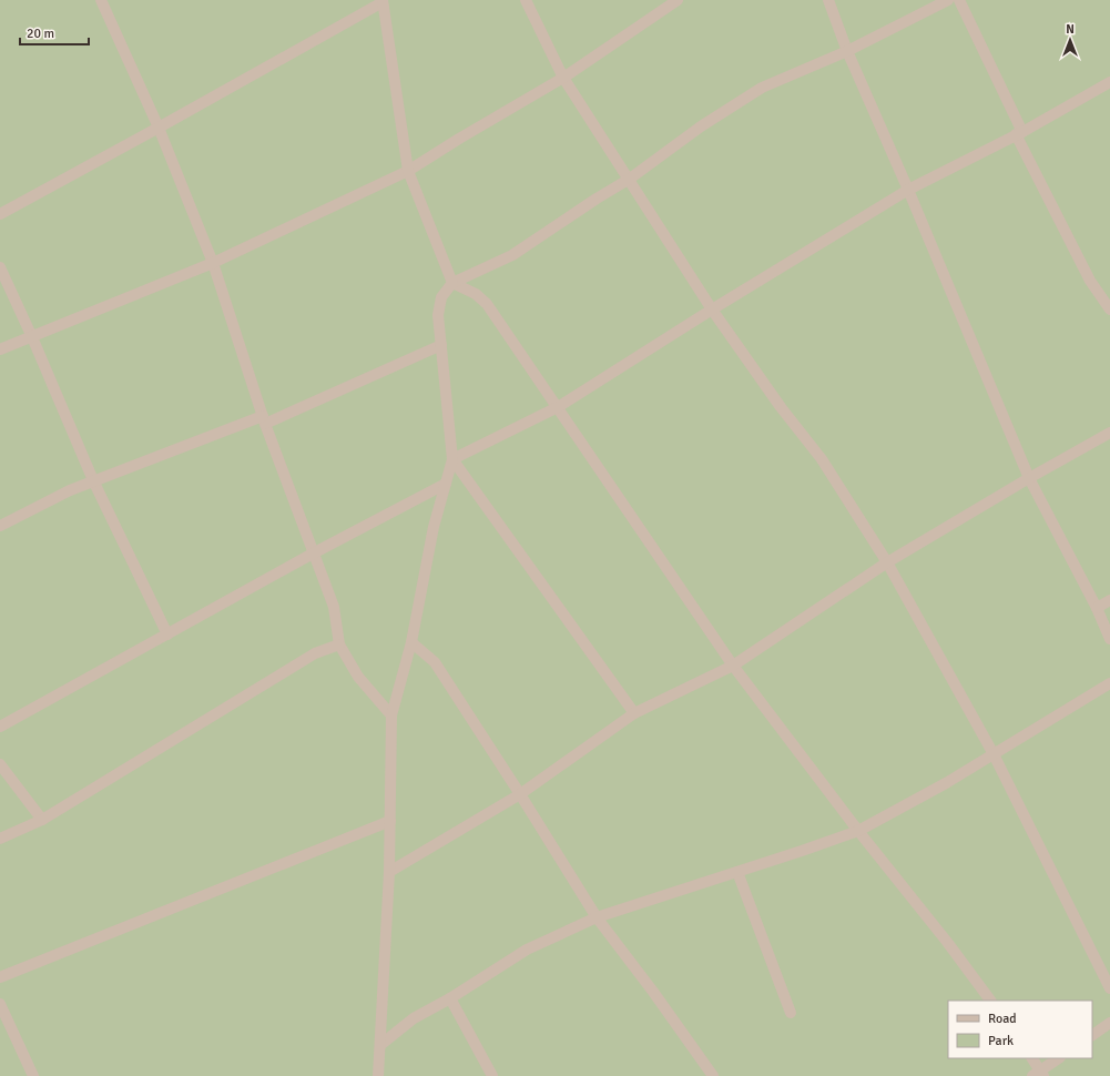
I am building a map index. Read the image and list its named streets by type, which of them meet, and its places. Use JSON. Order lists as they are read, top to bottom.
{
  "legend": ["Road", "Park"],
  "scale_bar": "20 m",
  "north": "top"
}
